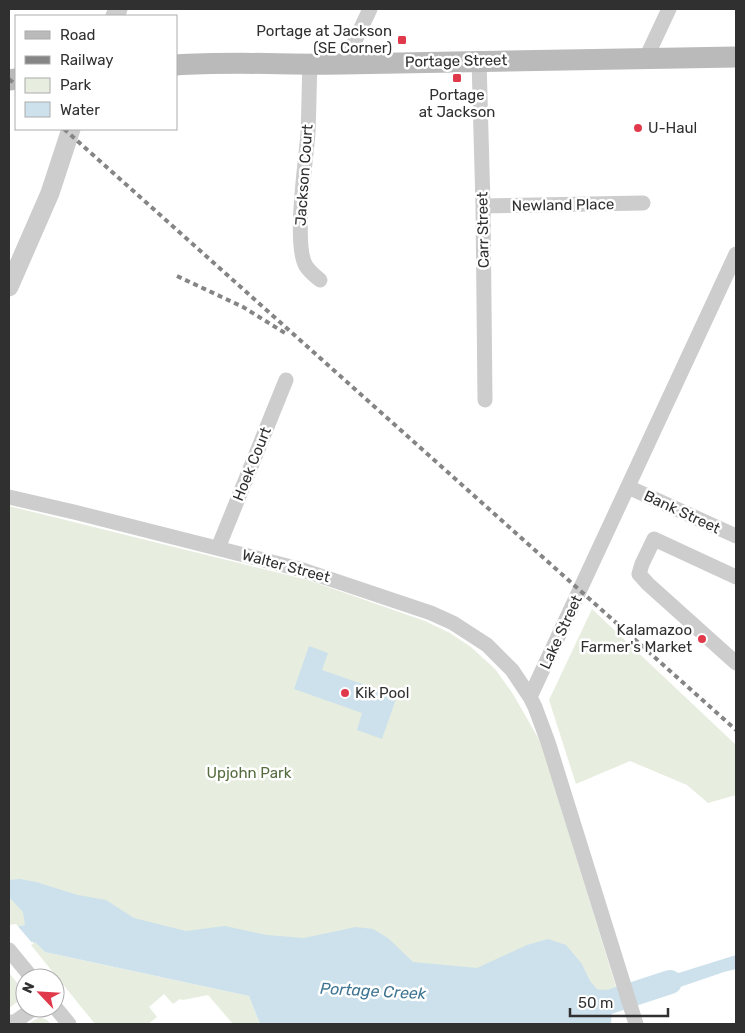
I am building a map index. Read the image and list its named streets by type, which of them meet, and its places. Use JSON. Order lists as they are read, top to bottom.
{
  "streets": {
    "main road": ["Portage Street"],
    "street": [
      "Jackson Court",
      "Newland Place",
      "Carr Street",
      "Hoek Court",
      "Bank Street",
      "Walter Street",
      "Lake Street"
    ]
  },
  "crossings": [
    ["Portage Street", "Jackson Court"],
    ["Portage Street", "Carr Street"],
    ["Newland Place", "Carr Street"],
    ["Hoek Court", "Walter Street"],
    ["Bank Street", "Lake Street"],
    ["Walter Street", "Lake Street"]
  ],
  "water": ["Portage Creek"],
  "parks": ["Upjohn Park"],
  "places": {
    "transit": ["Portage at Jackson (SE Corner)", "Portage at Jackson"],
    "other": ["U-Haul", "Kalamazoo Farmer's Market", "Kik Pool"]
  },
  "legend": [
    "Road",
    "Railway",
    "Park",
    "Water"
  ],
  "scale_bar": "50 m",
  "north": "top left"
}
